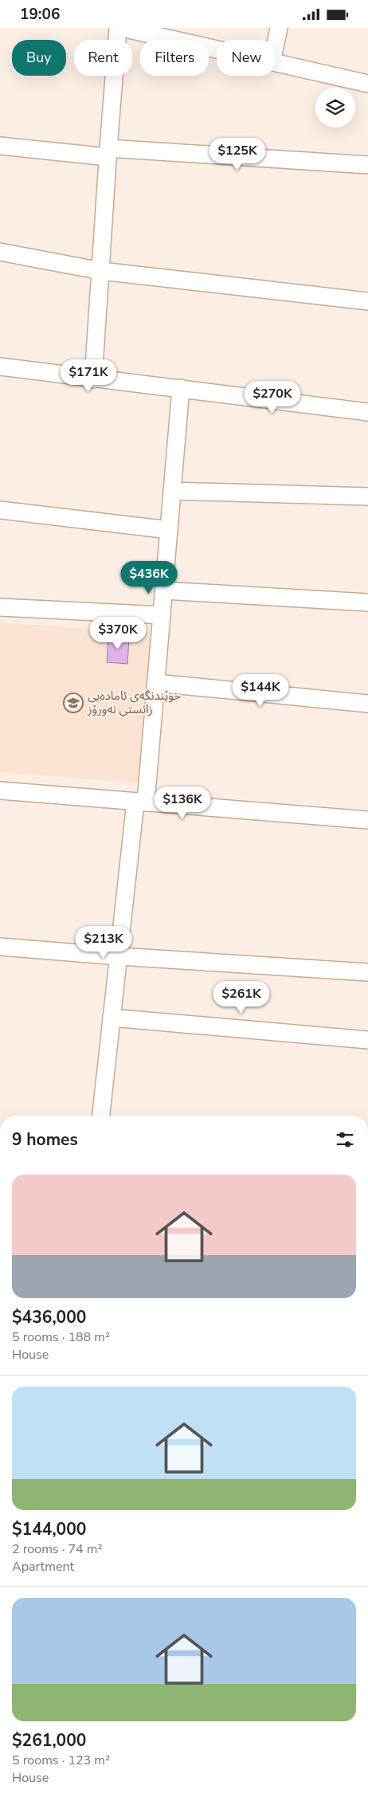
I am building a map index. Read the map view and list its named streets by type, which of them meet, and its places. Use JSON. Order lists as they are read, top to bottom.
{
  "places": {
    "school or university": ["خوێندنگەی ئامادەیی زانستی نەورۆز"]
  },
  "page": {
    "status": "19:06",
    "chip": [
      "Buy",
      "Rent",
      "Filters",
      "New"
    ],
    "price": [
      "$125K",
      "$171K",
      "$270K",
      "$436K",
      "$370K",
      "$144K",
      "$136K",
      "$213K",
      "$261K"
    ],
    "heading": "9 homes",
    "list": [
      {
        "name": "$436,000",
        "note": "5 rooms · 188 m² · House"
      },
      {
        "name": "$144,000",
        "note": "2 rooms · 74 m² · Apartment"
      },
      {
        "name": "$261,000",
        "note": "5 rooms · 123 m² · House"
      }
    ]
  }
}
